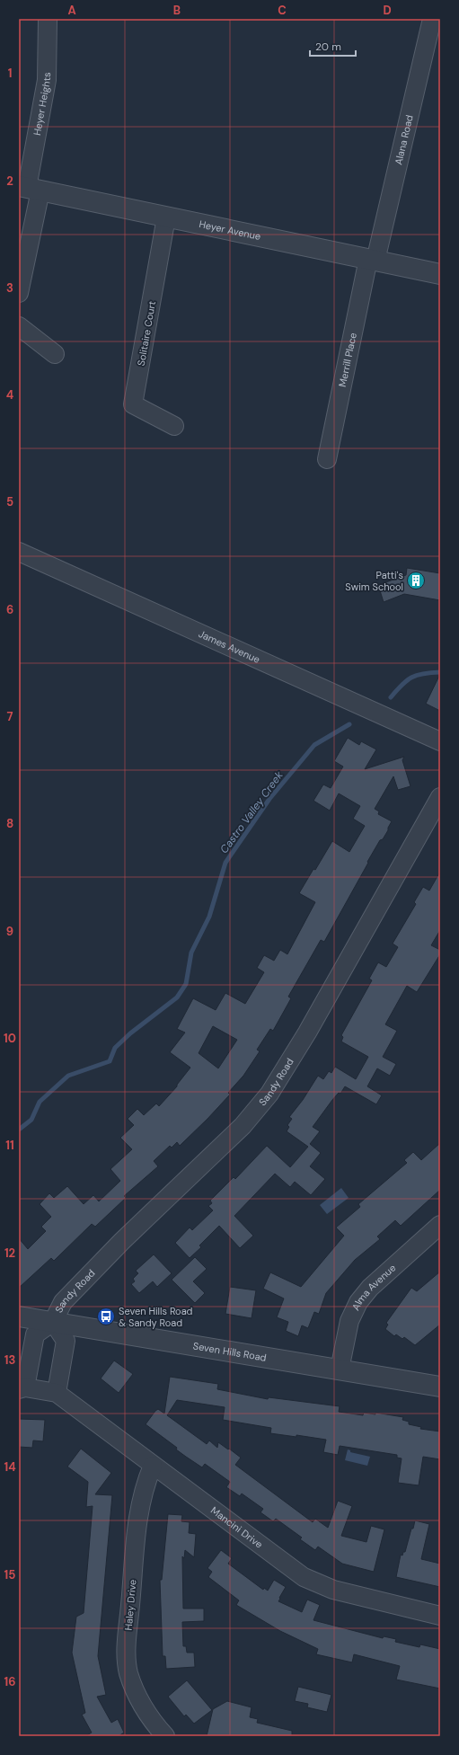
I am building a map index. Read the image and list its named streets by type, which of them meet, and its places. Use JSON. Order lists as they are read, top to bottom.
{
  "streets": {
    "street": [
      "Heyer Heights",
      "Alana Road",
      "Heyer Avenue",
      "Solitaire Court",
      "Merrill Place",
      "James Avenue",
      "Sandy Road",
      "Alma Avenue",
      "Seven Hills Road",
      "Mancini Drive",
      "Haley Drive"
    ]
  },
  "crossings": [
    ["Heyer Heights", "Heyer Avenue"],
    ["Alana Road", "Heyer Avenue"],
    ["Alana Road", "Merrill Place"],
    ["Heyer Avenue", "Solitaire Court"],
    ["Heyer Avenue", "Merrill Place"],
    ["Sandy Road", "Seven Hills Road"],
    ["Sandy Road", "Mancini Drive"],
    ["Alma Avenue", "Seven Hills Road"],
    ["Mancini Drive", "Haley Drive"]
  ],
  "water": ["Castro Valley Creek"],
  "places": {
    "building": ["Patti's Swim School"],
    "bus stop": ["Seven Hills Road & Sandy Road"]
  },
  "scale_bar": "20 m",
  "grid": {
    "columns": [
      "A",
      "B",
      "C",
      "D"
    ],
    "rows": [
      "1",
      "2",
      "3",
      "4",
      "5",
      "6",
      "7",
      "8",
      "9",
      "10",
      "11",
      "12",
      "13",
      "14",
      "15",
      "16"
    ]
  }
}
